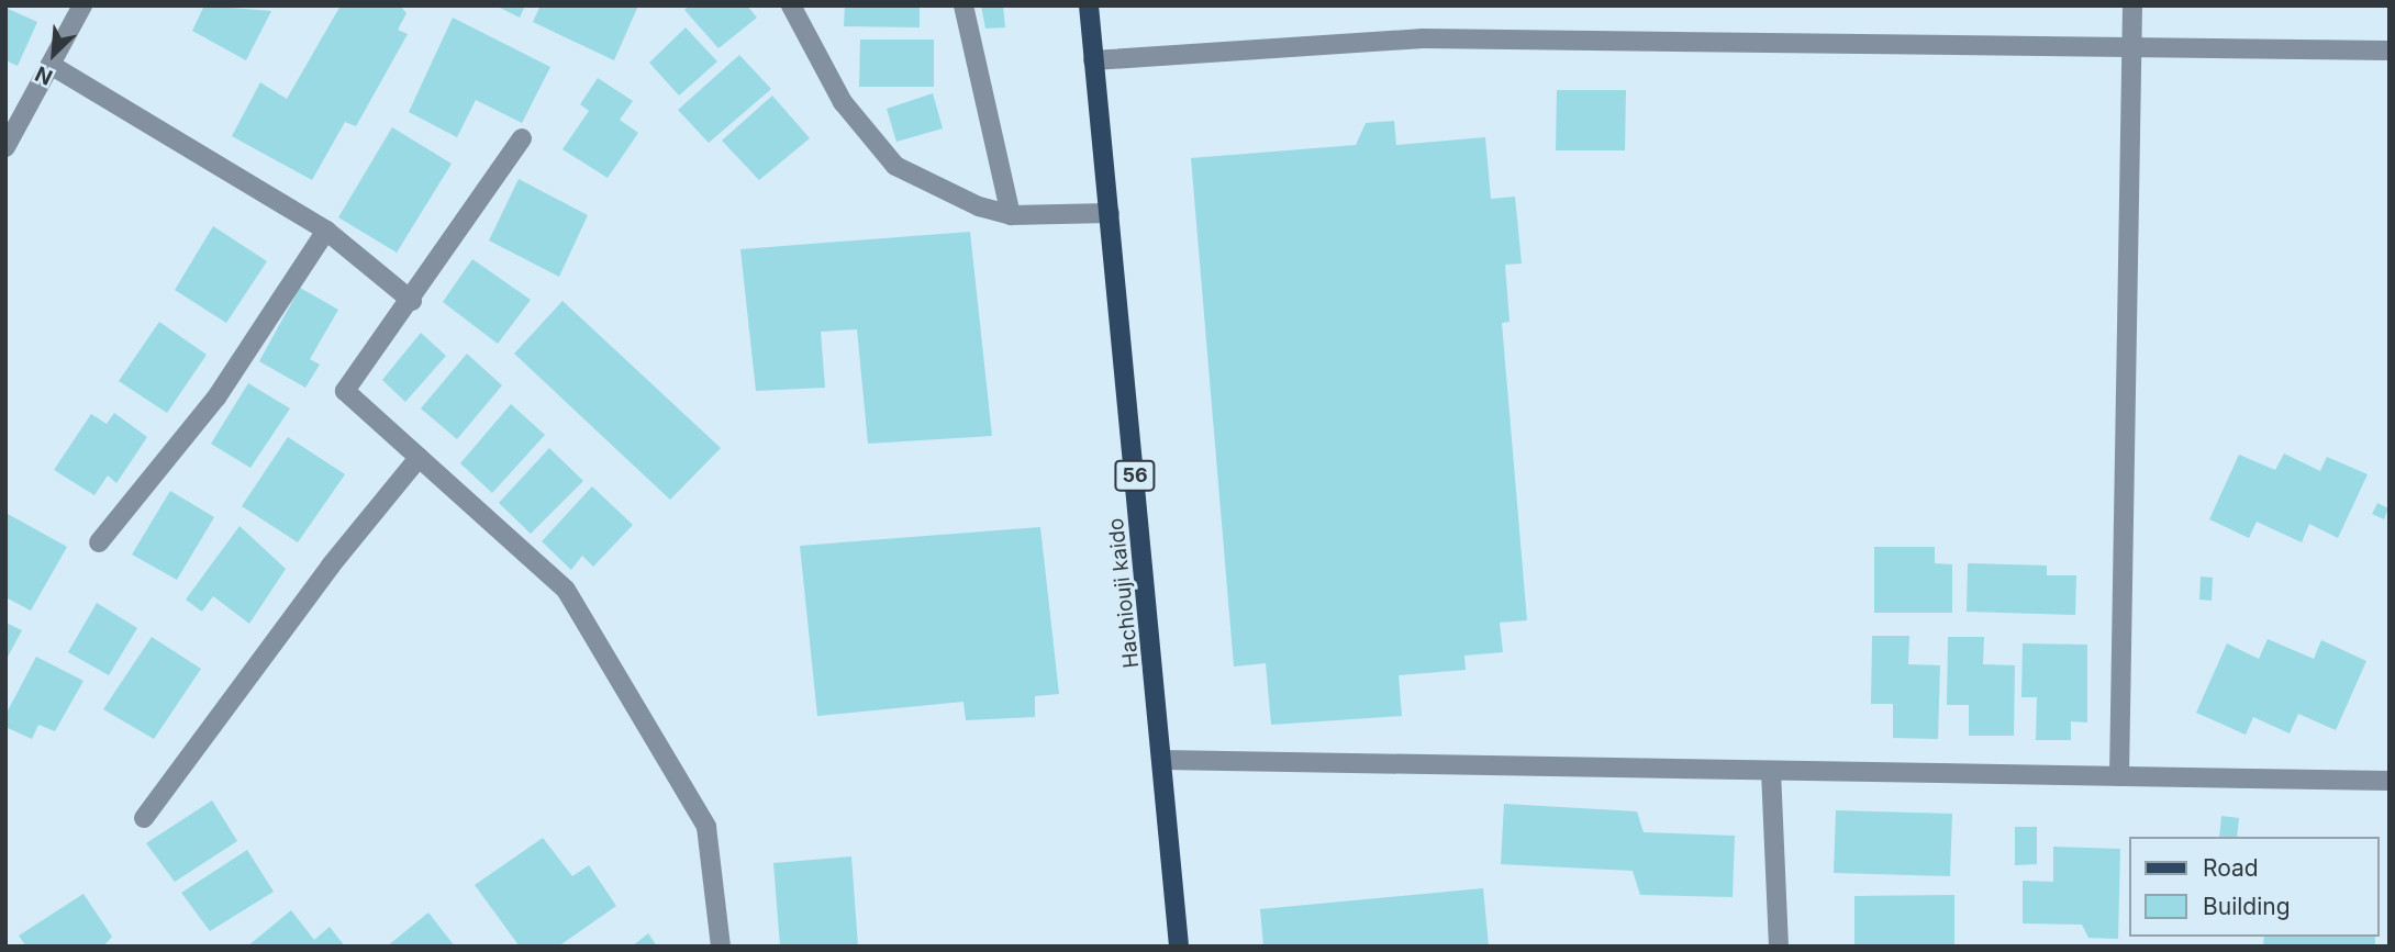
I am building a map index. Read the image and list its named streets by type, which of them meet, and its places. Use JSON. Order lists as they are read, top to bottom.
{
  "streets": {
    "main road": ["56", "Hachiouji kaido"]
  },
  "legend": ["Road", "Building"],
  "north": "bottom left"
}
